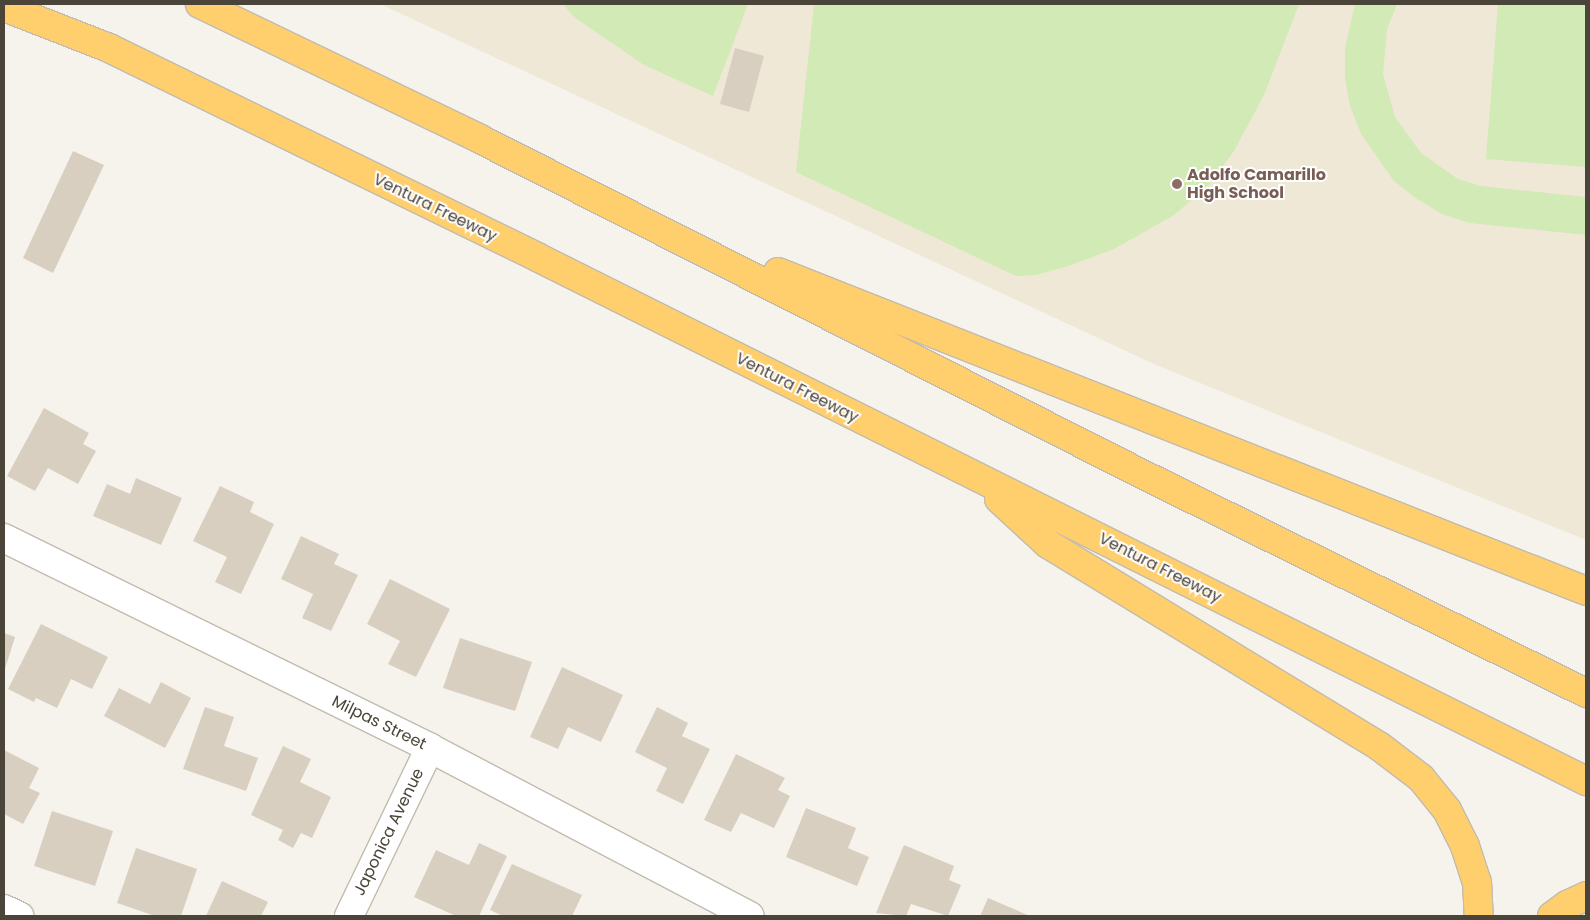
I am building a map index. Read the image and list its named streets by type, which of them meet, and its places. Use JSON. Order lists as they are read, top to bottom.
{
  "streets": {
    "highway": ["Ventura Freeway"],
    "street": ["Milpas Street", "Japonica Avenue"]
  },
  "crossings": [
    ["Milpas Street", "Japonica Avenue"]
  ],
  "places": ["Adolfo Camarillo High School"]
}
